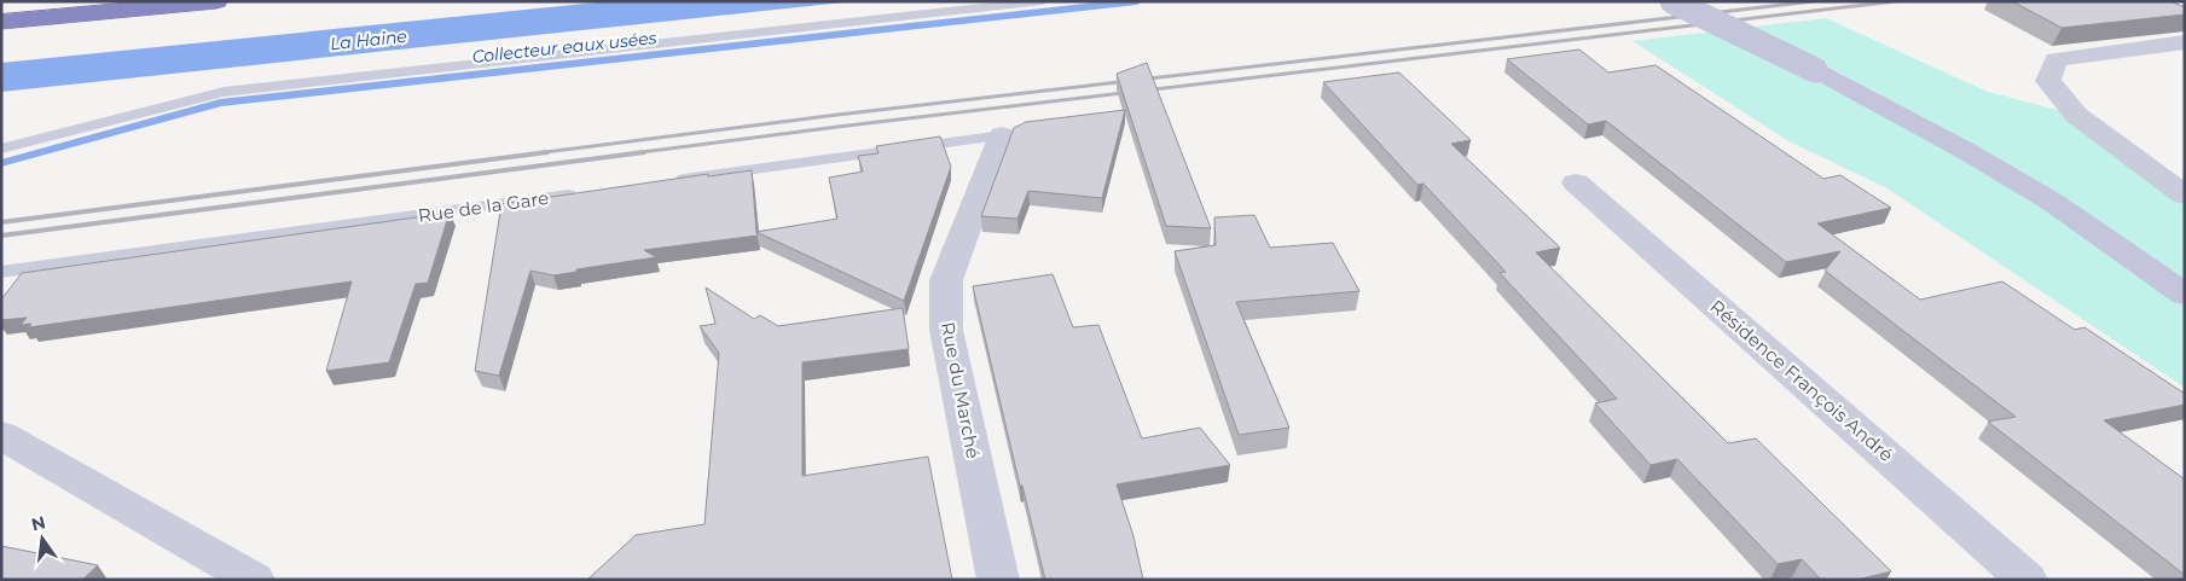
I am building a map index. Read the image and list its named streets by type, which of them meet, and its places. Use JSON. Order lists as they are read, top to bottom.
{
  "streets": {
    "street": ["Résidence François André", "Rue du Marché"],
    "lane": ["Rue de la Gare"]
  },
  "water": ["La Haine", "Collecteur eaux usées"],
  "north": "top"
}
